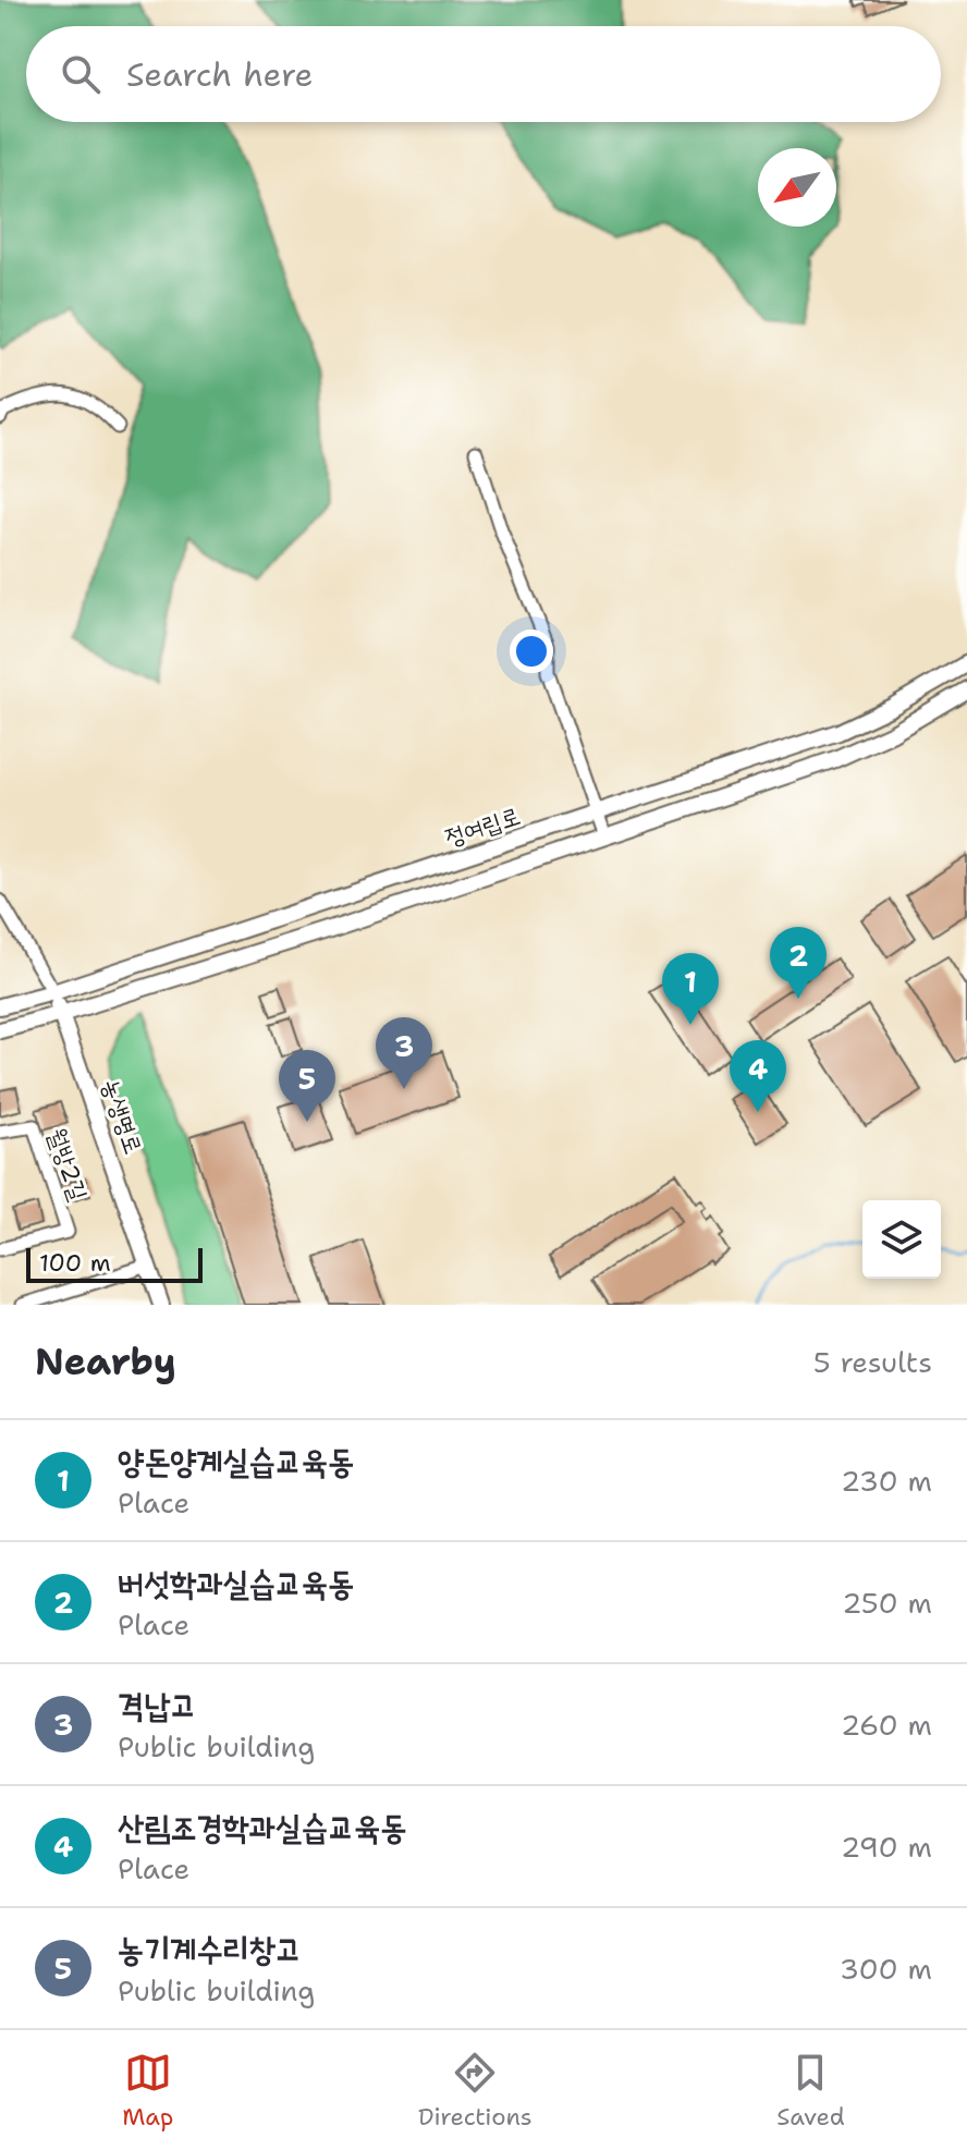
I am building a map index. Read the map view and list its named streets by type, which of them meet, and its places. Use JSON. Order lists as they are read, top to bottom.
{
  "streets": {
    "street": ["정여립로", "농생명로", "월방2길"]
  },
  "crossings": [
    ["정여립로", "농생명로"]
  ],
  "scale_bar": "100 m",
  "north": "bottom left",
  "page": {
    "search": "Search here",
    "pins": [
      "2",
      "1",
      "3",
      "4",
      "5"
    ],
    "scale": "100 m",
    "heading": ["Nearby", "5 results"],
    "list": [
      {
        "mark": "1",
        "name": "양돈양계실습교육동",
        "note": "Place",
        "value": "230 m"
      },
      {
        "mark": "2",
        "name": "버섯학과실습교육동",
        "note": "Place",
        "value": "250 m"
      },
      {
        "mark": "3",
        "name": "격납고",
        "note": "Public building",
        "value": "260 m"
      },
      {
        "mark": "4",
        "name": "산림조경학과실습교육동",
        "note": "Place",
        "value": "290 m"
      },
      {
        "mark": "5",
        "name": "농기계수리창고",
        "note": "Public building",
        "value": "300 m"
      }
    ],
    "nav": ["Map", "Directions", "Saved"]
  }
}
